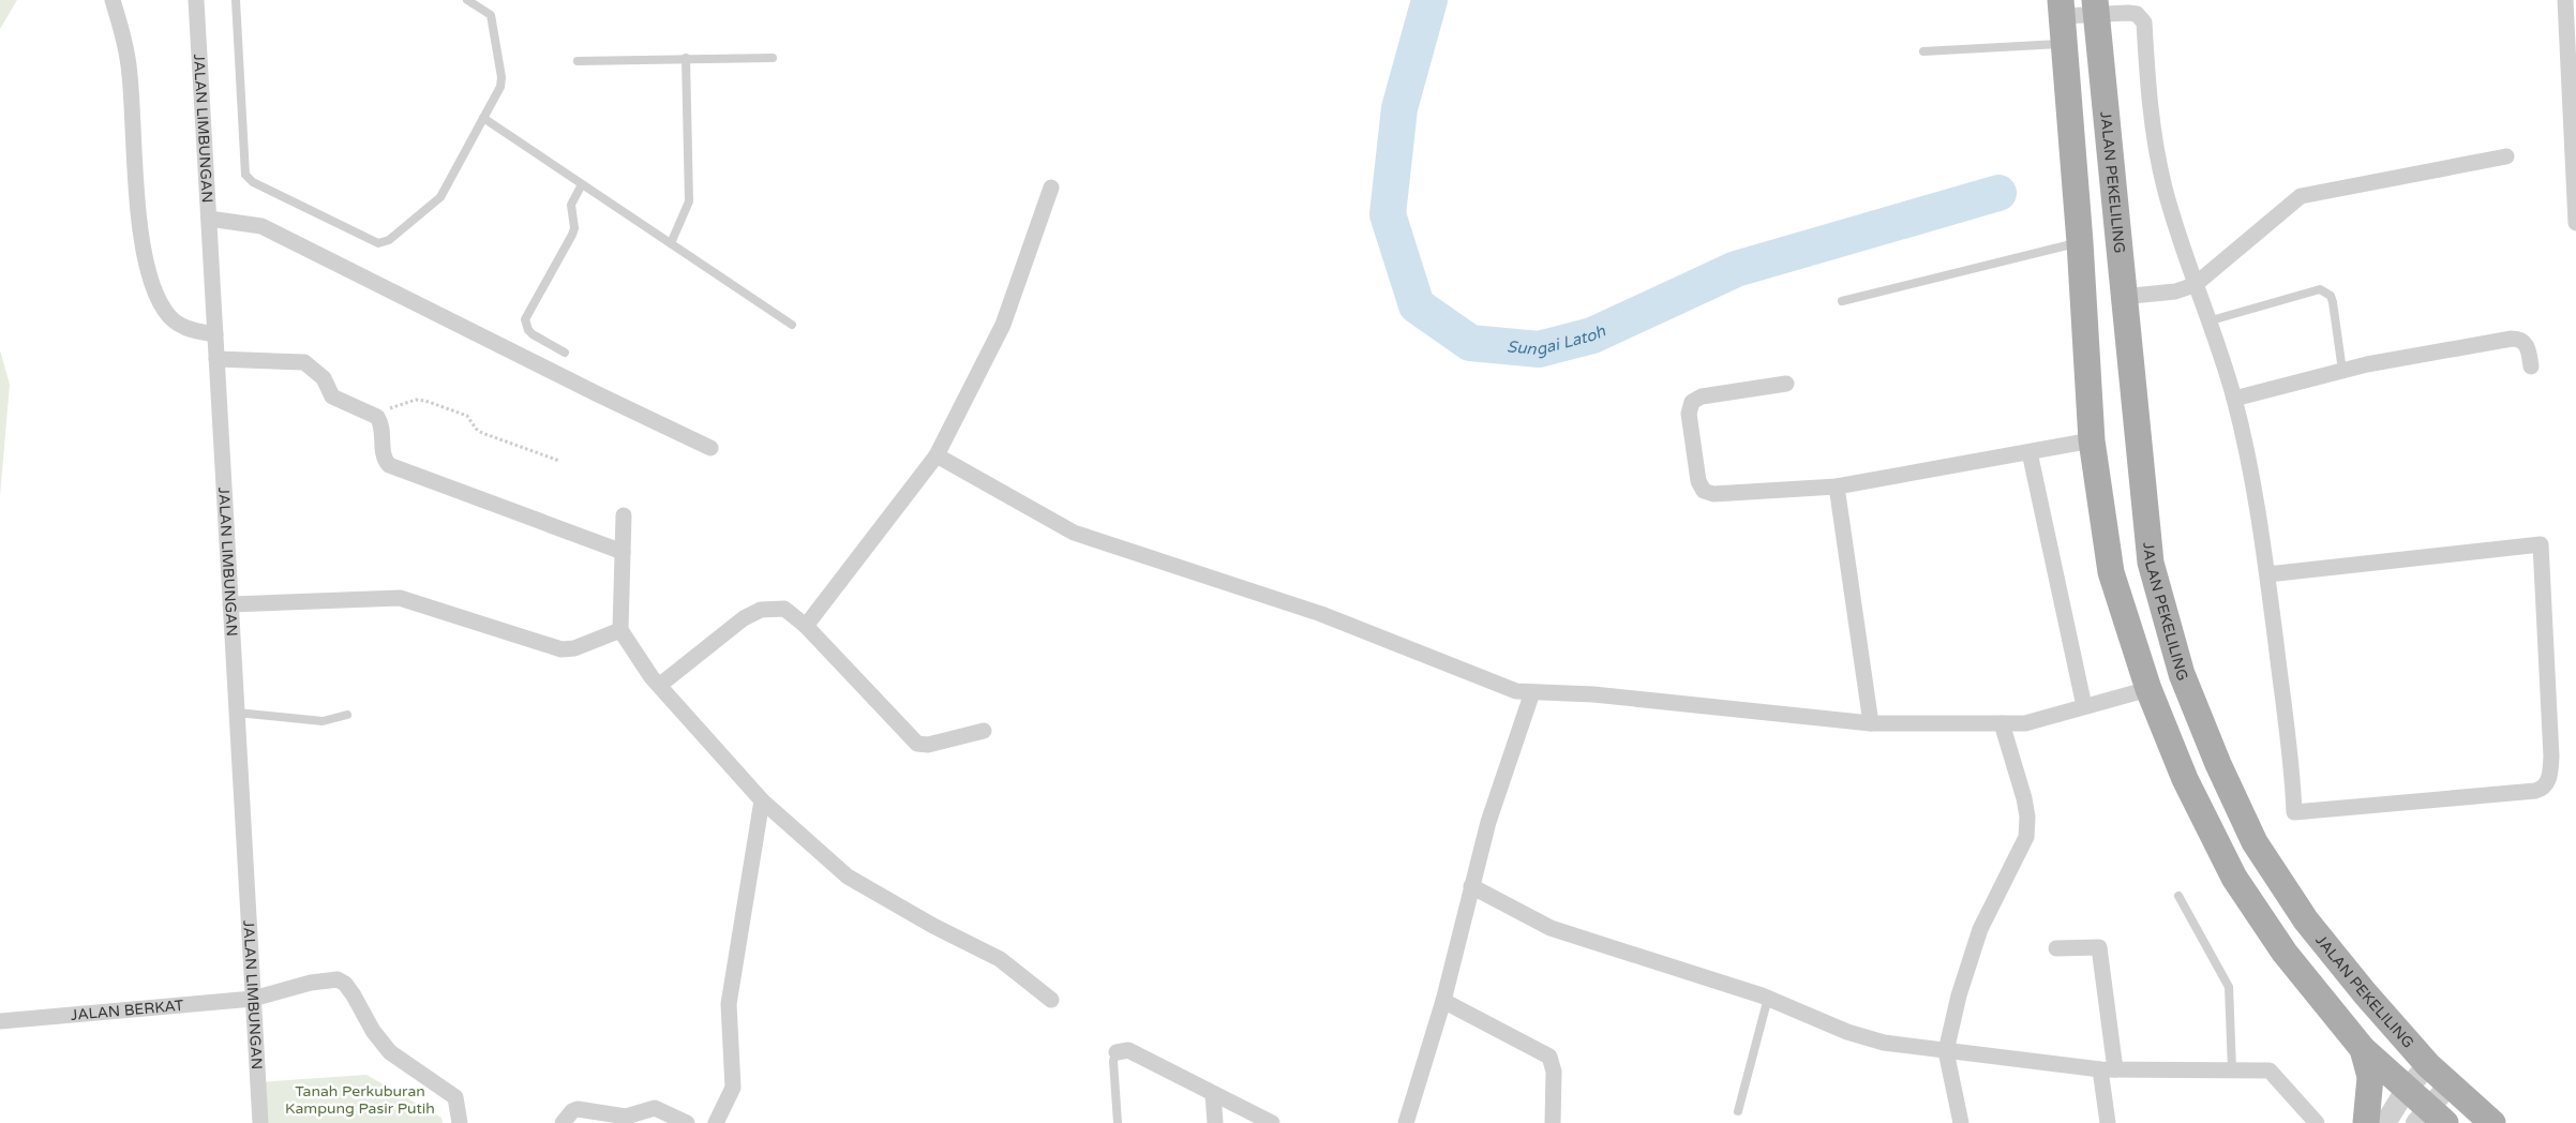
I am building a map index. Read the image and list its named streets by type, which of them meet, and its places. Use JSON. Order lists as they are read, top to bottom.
{
  "streets": {
    "main road": ["JALAN PEKELILING"],
    "street": ["JALAN LIMBUNGAN", "JALAN BERKAT"]
  },
  "crossings": [
    ["JALAN LIMBUNGAN", "JALAN BERKAT"]
  ],
  "water": ["Sungai Latoh"],
  "parks": ["Tanah Perkuburan Kampung Pasir Putih"]
}
